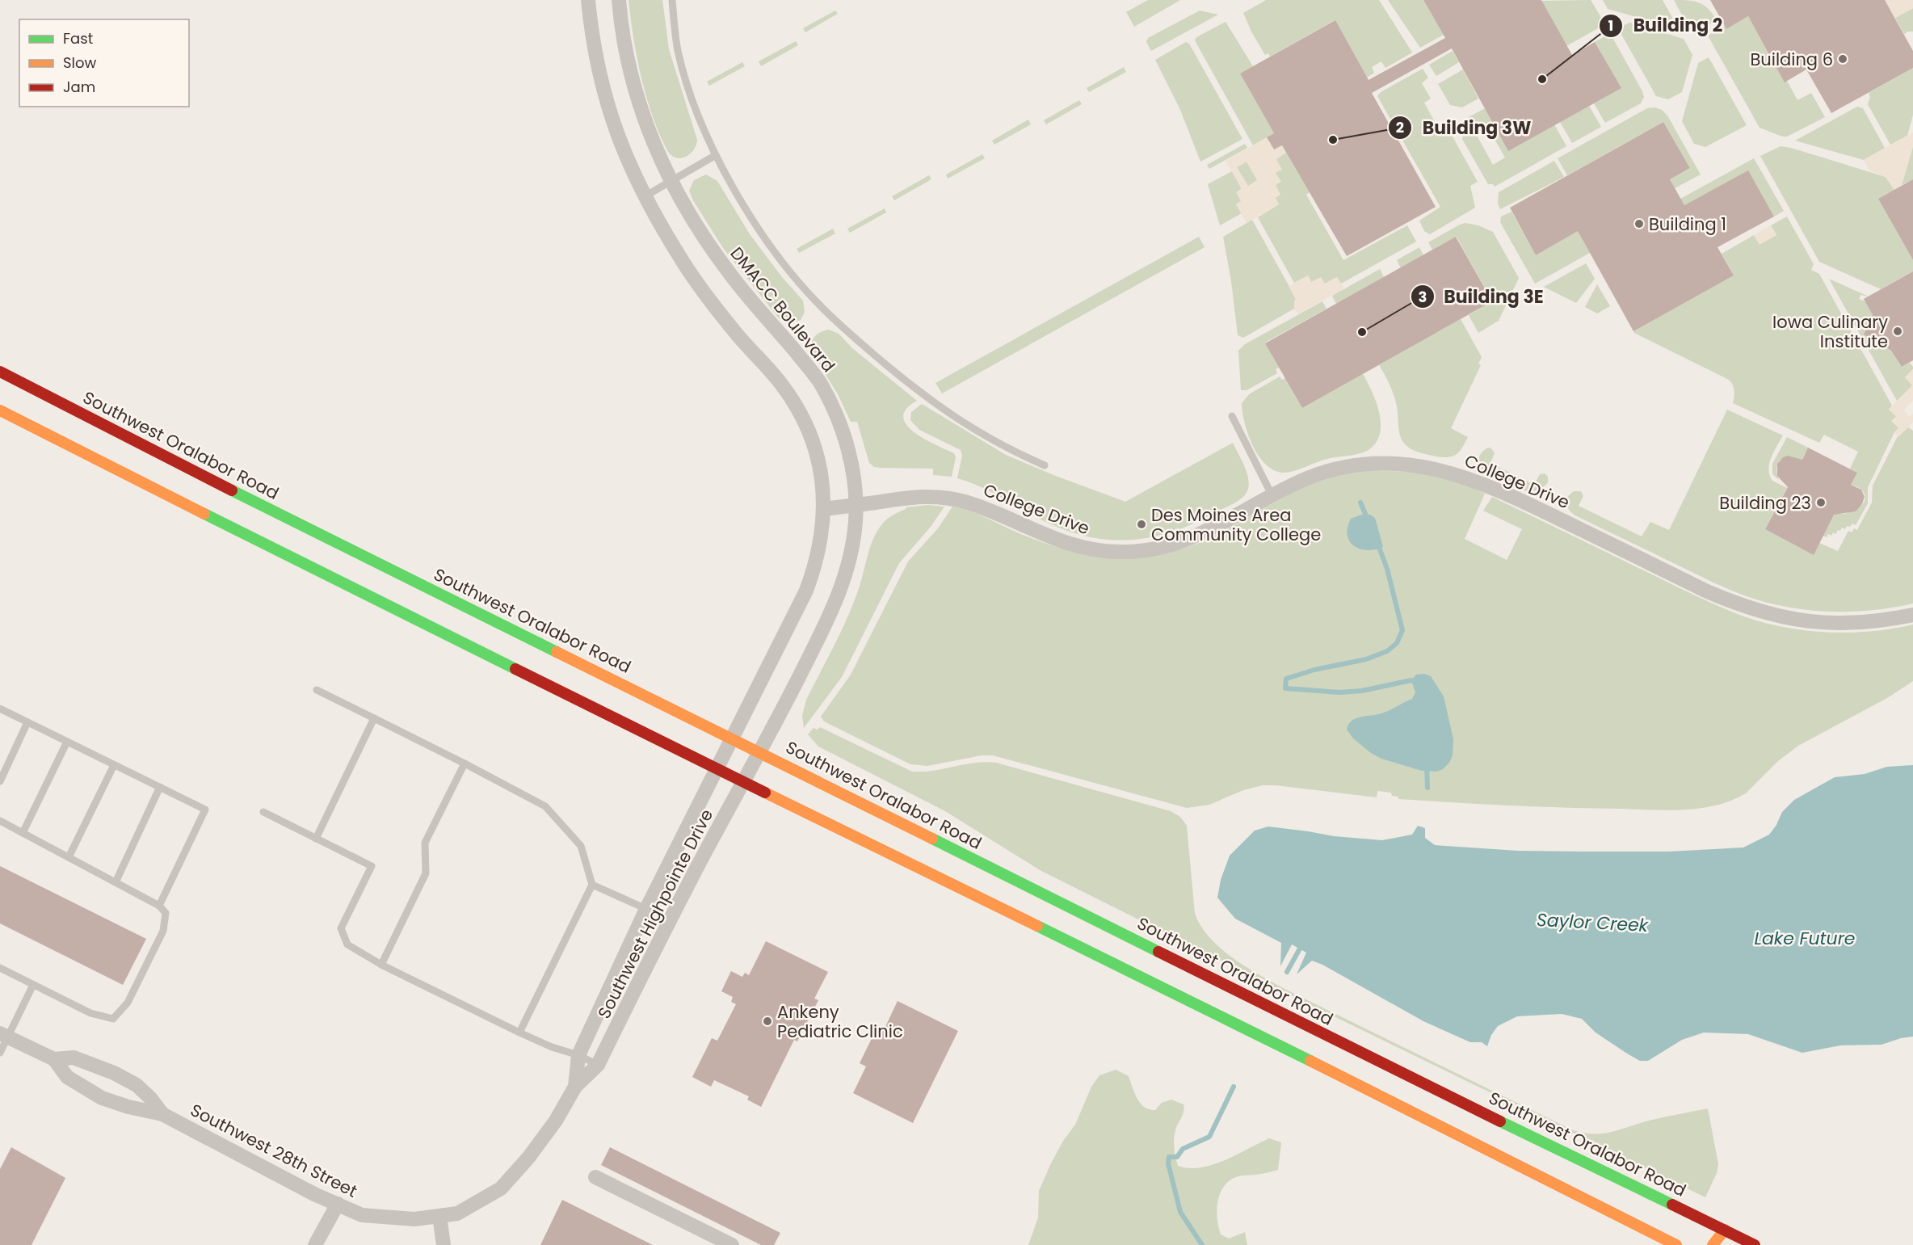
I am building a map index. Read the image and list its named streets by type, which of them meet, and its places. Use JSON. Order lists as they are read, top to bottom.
{
  "streets": {
    "main road": ["Southwest Oralabor Road"],
    "street": [
      "DMACC Boulevard",
      "College Drive",
      "Southwest Highpointe Drive",
      "Southwest 28th Street"
    ]
  },
  "crossings": [
    ["DMACC Boulevard", "Southwest Oralabor Road"],
    ["DMACC Boulevard", "College Drive"],
    ["DMACC Boulevard", "Southwest Highpointe Drive"],
    ["Southwest Oralabor Road", "Southwest Highpointe Drive"],
    ["Southwest Highpointe Drive", "Southwest 28th Street"]
  ],
  "water": ["Saylor Creek", "Lake Future"],
  "places": [
    "Building 6",
    "Building 2",
    "Building 3W",
    "Building 1",
    "Iowa Culinary Institute",
    "Building 3E",
    "Building 23",
    "Des Moines Area Community College",
    "Ankeny Pediatric Clinic"
  ],
  "legend": ["Fast", "Slow", "Jam"]
}
